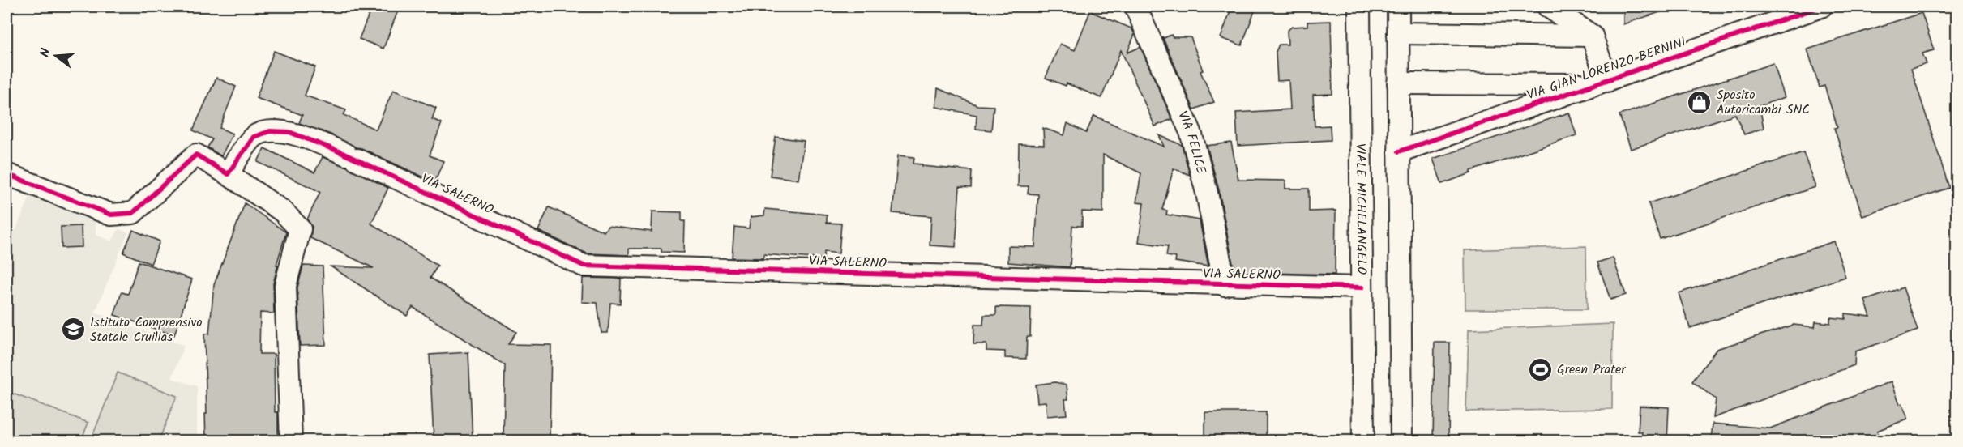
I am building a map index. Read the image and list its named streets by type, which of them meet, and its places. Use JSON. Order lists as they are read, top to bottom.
{
  "streets": {
    "street": [
      "VIA GIAN LORENZO BERNINI",
      "VIA FELICE",
      "VIA SALERNO",
      "VIALE MICHELANGELO"
    ]
  },
  "crossings": [
    ["VIA FELICE", "VIA SALERNO"],
    ["VIA SALERNO", "VIALE MICHELANGELO"]
  ],
  "places": {
    "shop": ["Sposito Autoricambi SNC"],
    "school or university": ["Istituto Comprensivo Statale Cruillas"],
    "sports": ["Green Prater"]
  },
  "north": "left"
}
